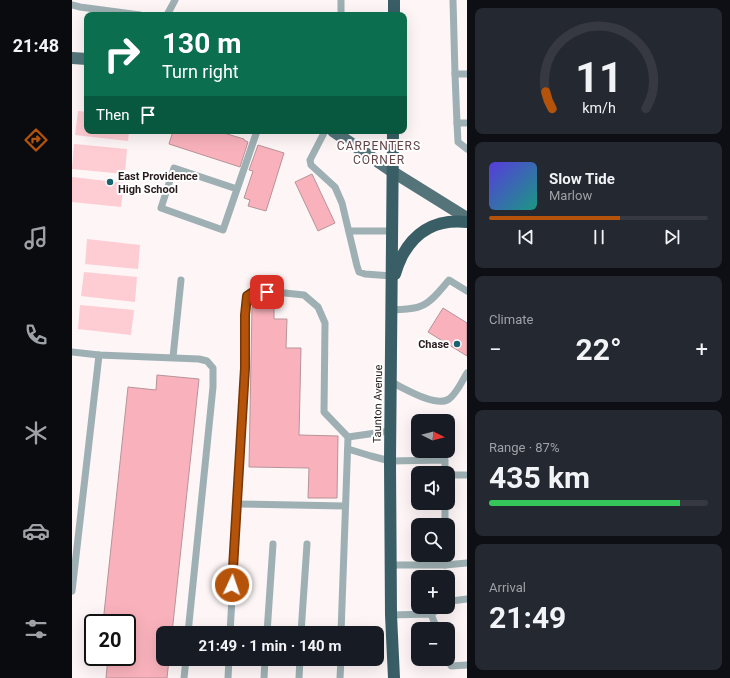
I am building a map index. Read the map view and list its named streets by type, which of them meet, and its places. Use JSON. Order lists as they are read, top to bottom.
{
  "streets": {
    "highway": ["Taunton Avenue"]
  },
  "districts": ["CARPENTERS CORNER"],
  "places": ["East Providence High School", "Chase"],
  "north": "right",
  "page": {
    "tabs": "21:48",
    "turn": ["130 m", "Turn right"],
    "then": "Then",
    "song": ["Slow Tide", "Marlow"],
    "tile": [
      "Climate",
      ["Range · 87%", "435 km"],
      ["Arrival", "21:49"]
    ],
    "heat": ["−", "22°", "+"],
    "map_buttons": ["+", "−"],
    "limit": "20",
    "trip": "21:49 · 1 min · 140 m",
    "gauge": ["11", "km/h"]
  }
}
